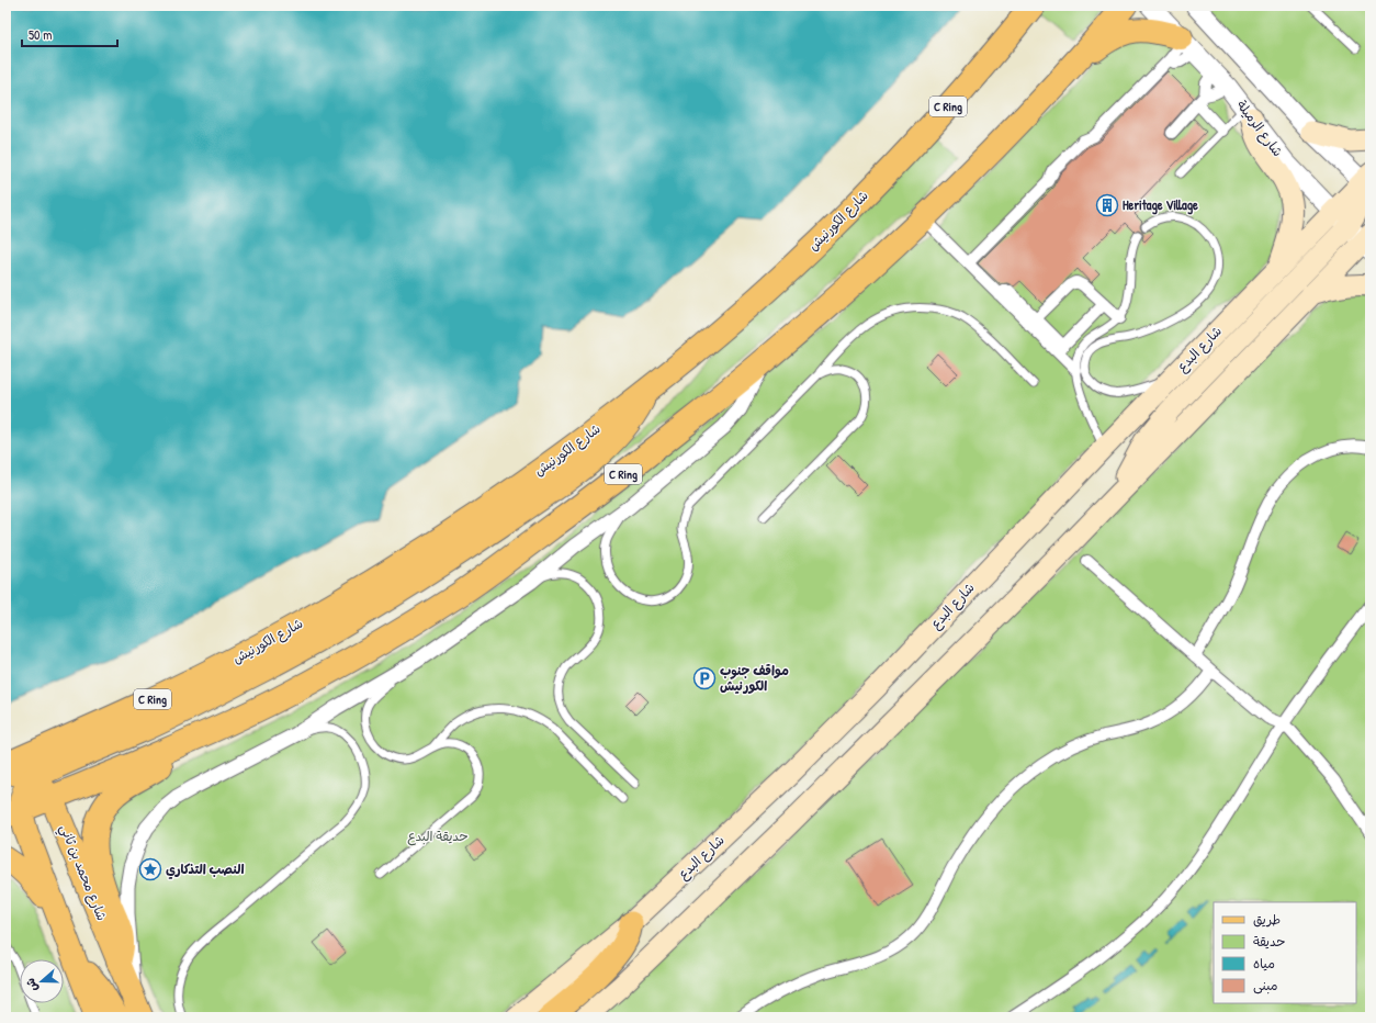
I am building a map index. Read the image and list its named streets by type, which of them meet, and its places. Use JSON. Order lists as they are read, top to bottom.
{
  "streets": {
    "highway": ["C Ring", "شارع الكورنيش"],
    "main road": ["شارع البدع", "شارع محمد بن ثاني"],
    "street": ["شارع الرميلة"]
  },
  "crossings": [
    ["C Ring", "شارع محمد بن ثاني"],
    ["شارع الرميلة", "شارع البدع"]
  ],
  "parks": ["حديقة البدع"],
  "places": {
    "building": ["Heritage Village"],
    "parking": ["مواقف جنوب الكورنيش"],
    "place": ["النصب التذكاري"]
  },
  "legend": [
    "طريق",
    "حديقة",
    "مياه",
    "مبنى"
  ],
  "scale_bar": "50 m",
  "north": "left"
}
